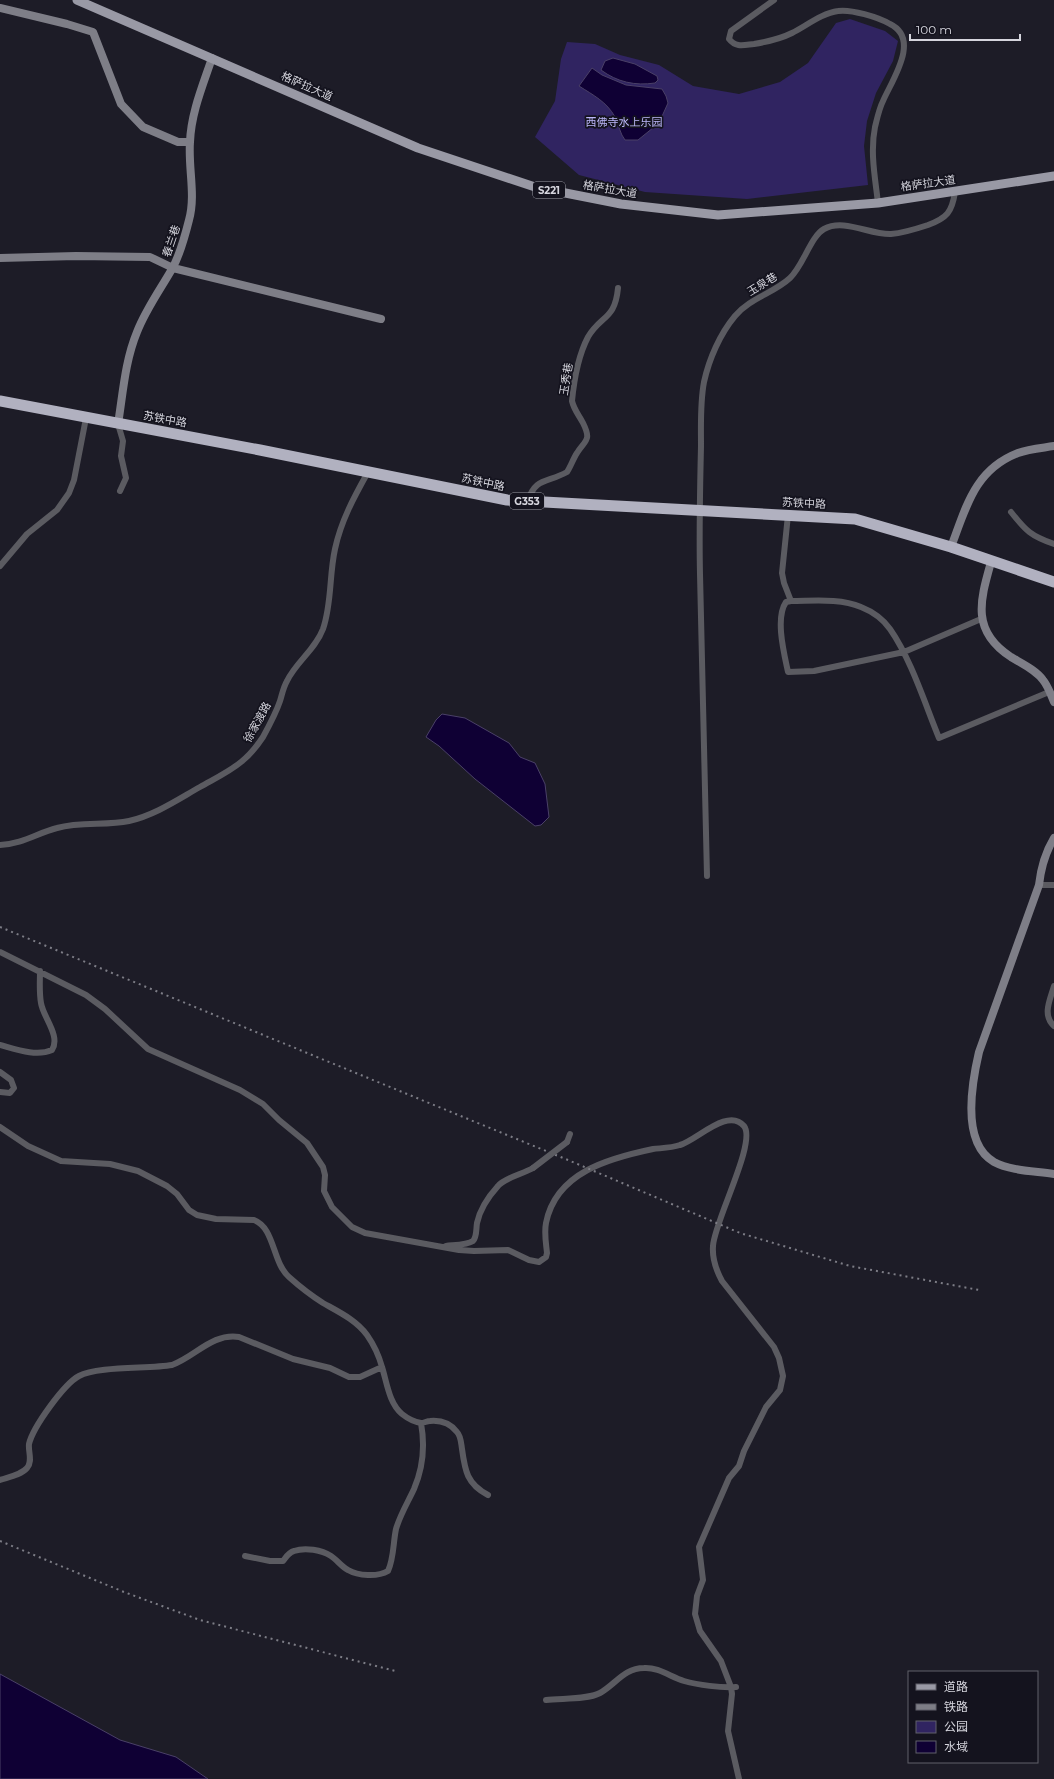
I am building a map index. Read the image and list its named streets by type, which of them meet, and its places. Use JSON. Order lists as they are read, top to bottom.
{
  "streets": {
    "highway": ["苏铁中路", "G353"],
    "main road": ["格萨拉大道", "S221"],
    "street": [
      "春兰巷",
      "玉泉巷",
      "玉秀巷",
      "徐家渡路"
    ]
  },
  "crossings": [
    ["格萨拉大道", "春兰巷"],
    ["格萨拉大道", "玉泉巷"],
    ["春兰巷", "苏铁中路"],
    ["玉泉巷", "苏铁中路"],
    ["玉秀巷", "苏铁中路"],
    ["苏铁中路", "徐家渡路"]
  ],
  "parks": ["西佛寺水上乐园"],
  "legend": [
    "道路",
    "铁路",
    "公园",
    "水域"
  ],
  "scale_bar": "100 m"
}
